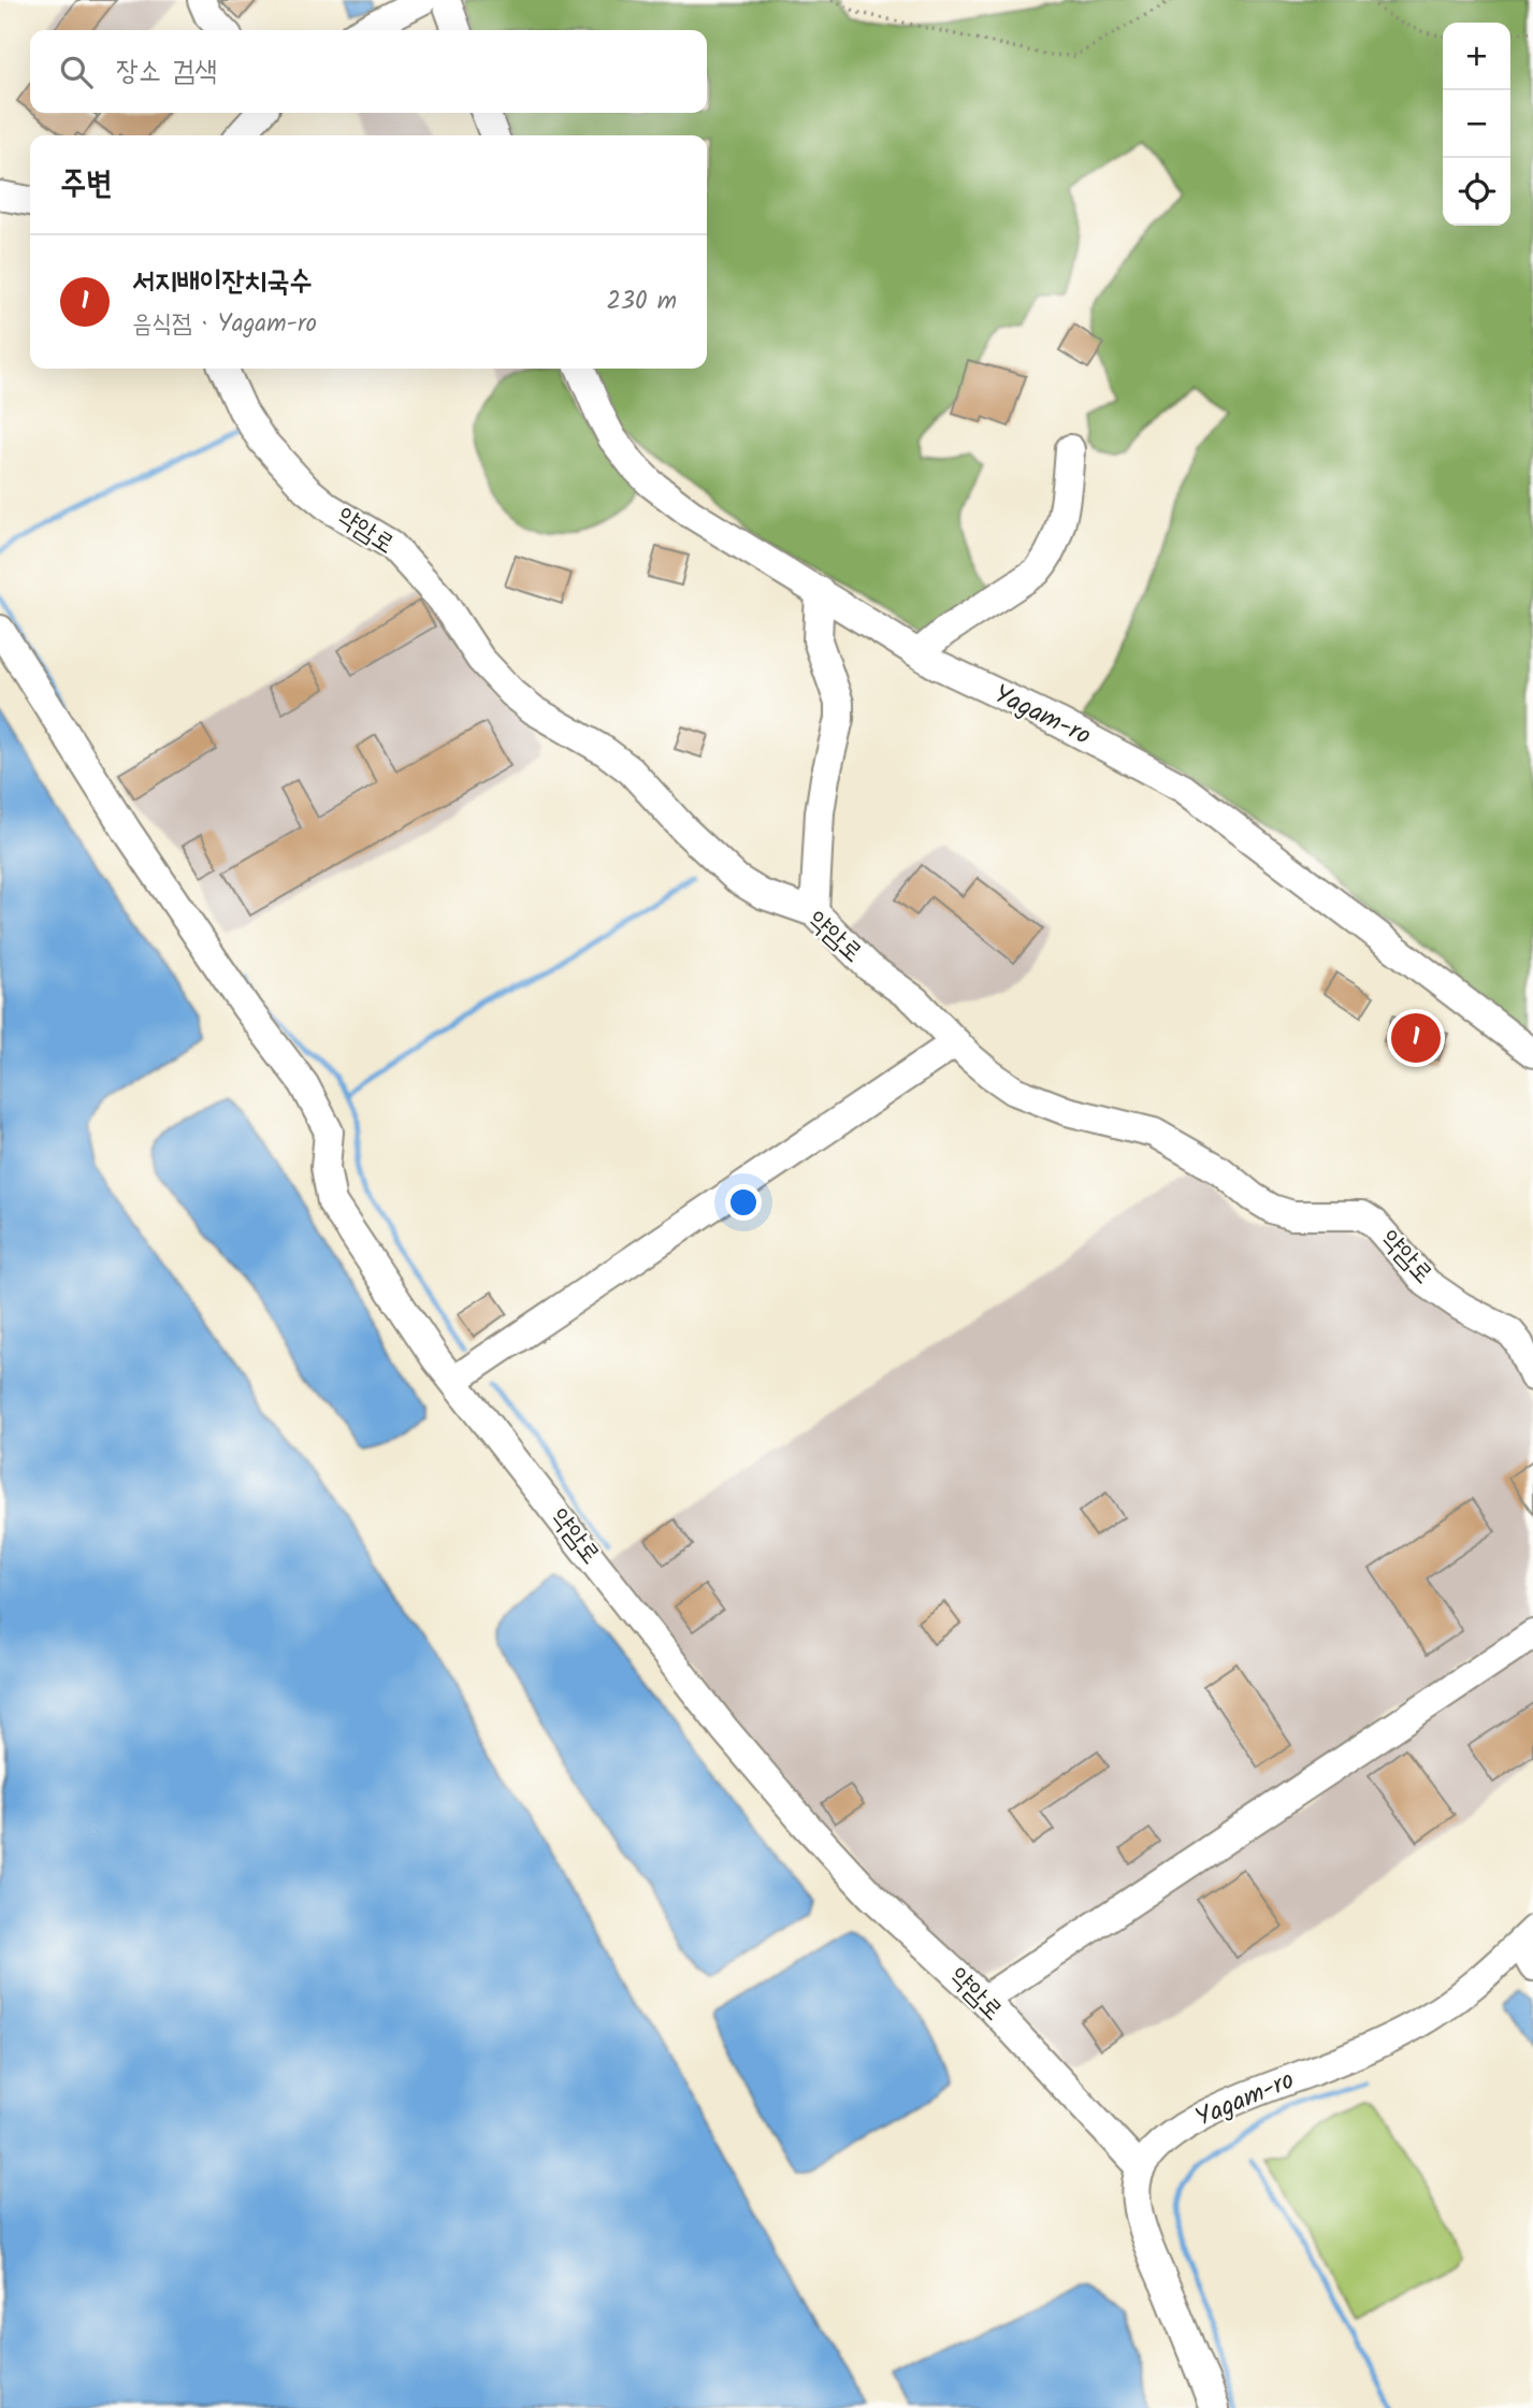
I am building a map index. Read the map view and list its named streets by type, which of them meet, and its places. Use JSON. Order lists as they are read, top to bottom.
{
  "streets": {
    "street": ["약암로", "Yagam-ro"]
  },
  "crossings": [
    ["약암로", "Yagam-ro"]
  ],
  "page": {
    "map_buttons": ["+", "−"],
    "search": "장소 검색",
    "heading": "주변",
    "list": [
      {
        "mark": "1",
        "name": "서지배이잔치국수",
        "note": "음식점 · Yagam-ro",
        "value": "230 m"
      }
    ],
    "pins": "1"
  }
}
